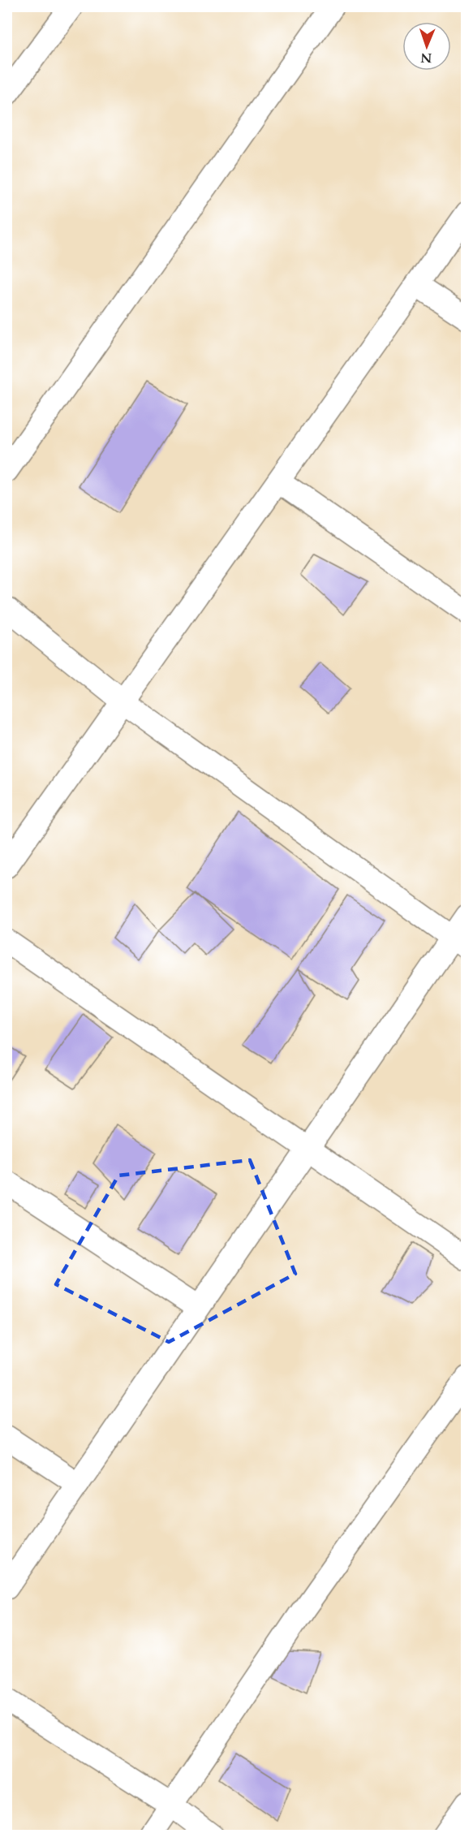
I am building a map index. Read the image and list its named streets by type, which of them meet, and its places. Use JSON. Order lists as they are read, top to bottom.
{
  "north": "bottom"
}
